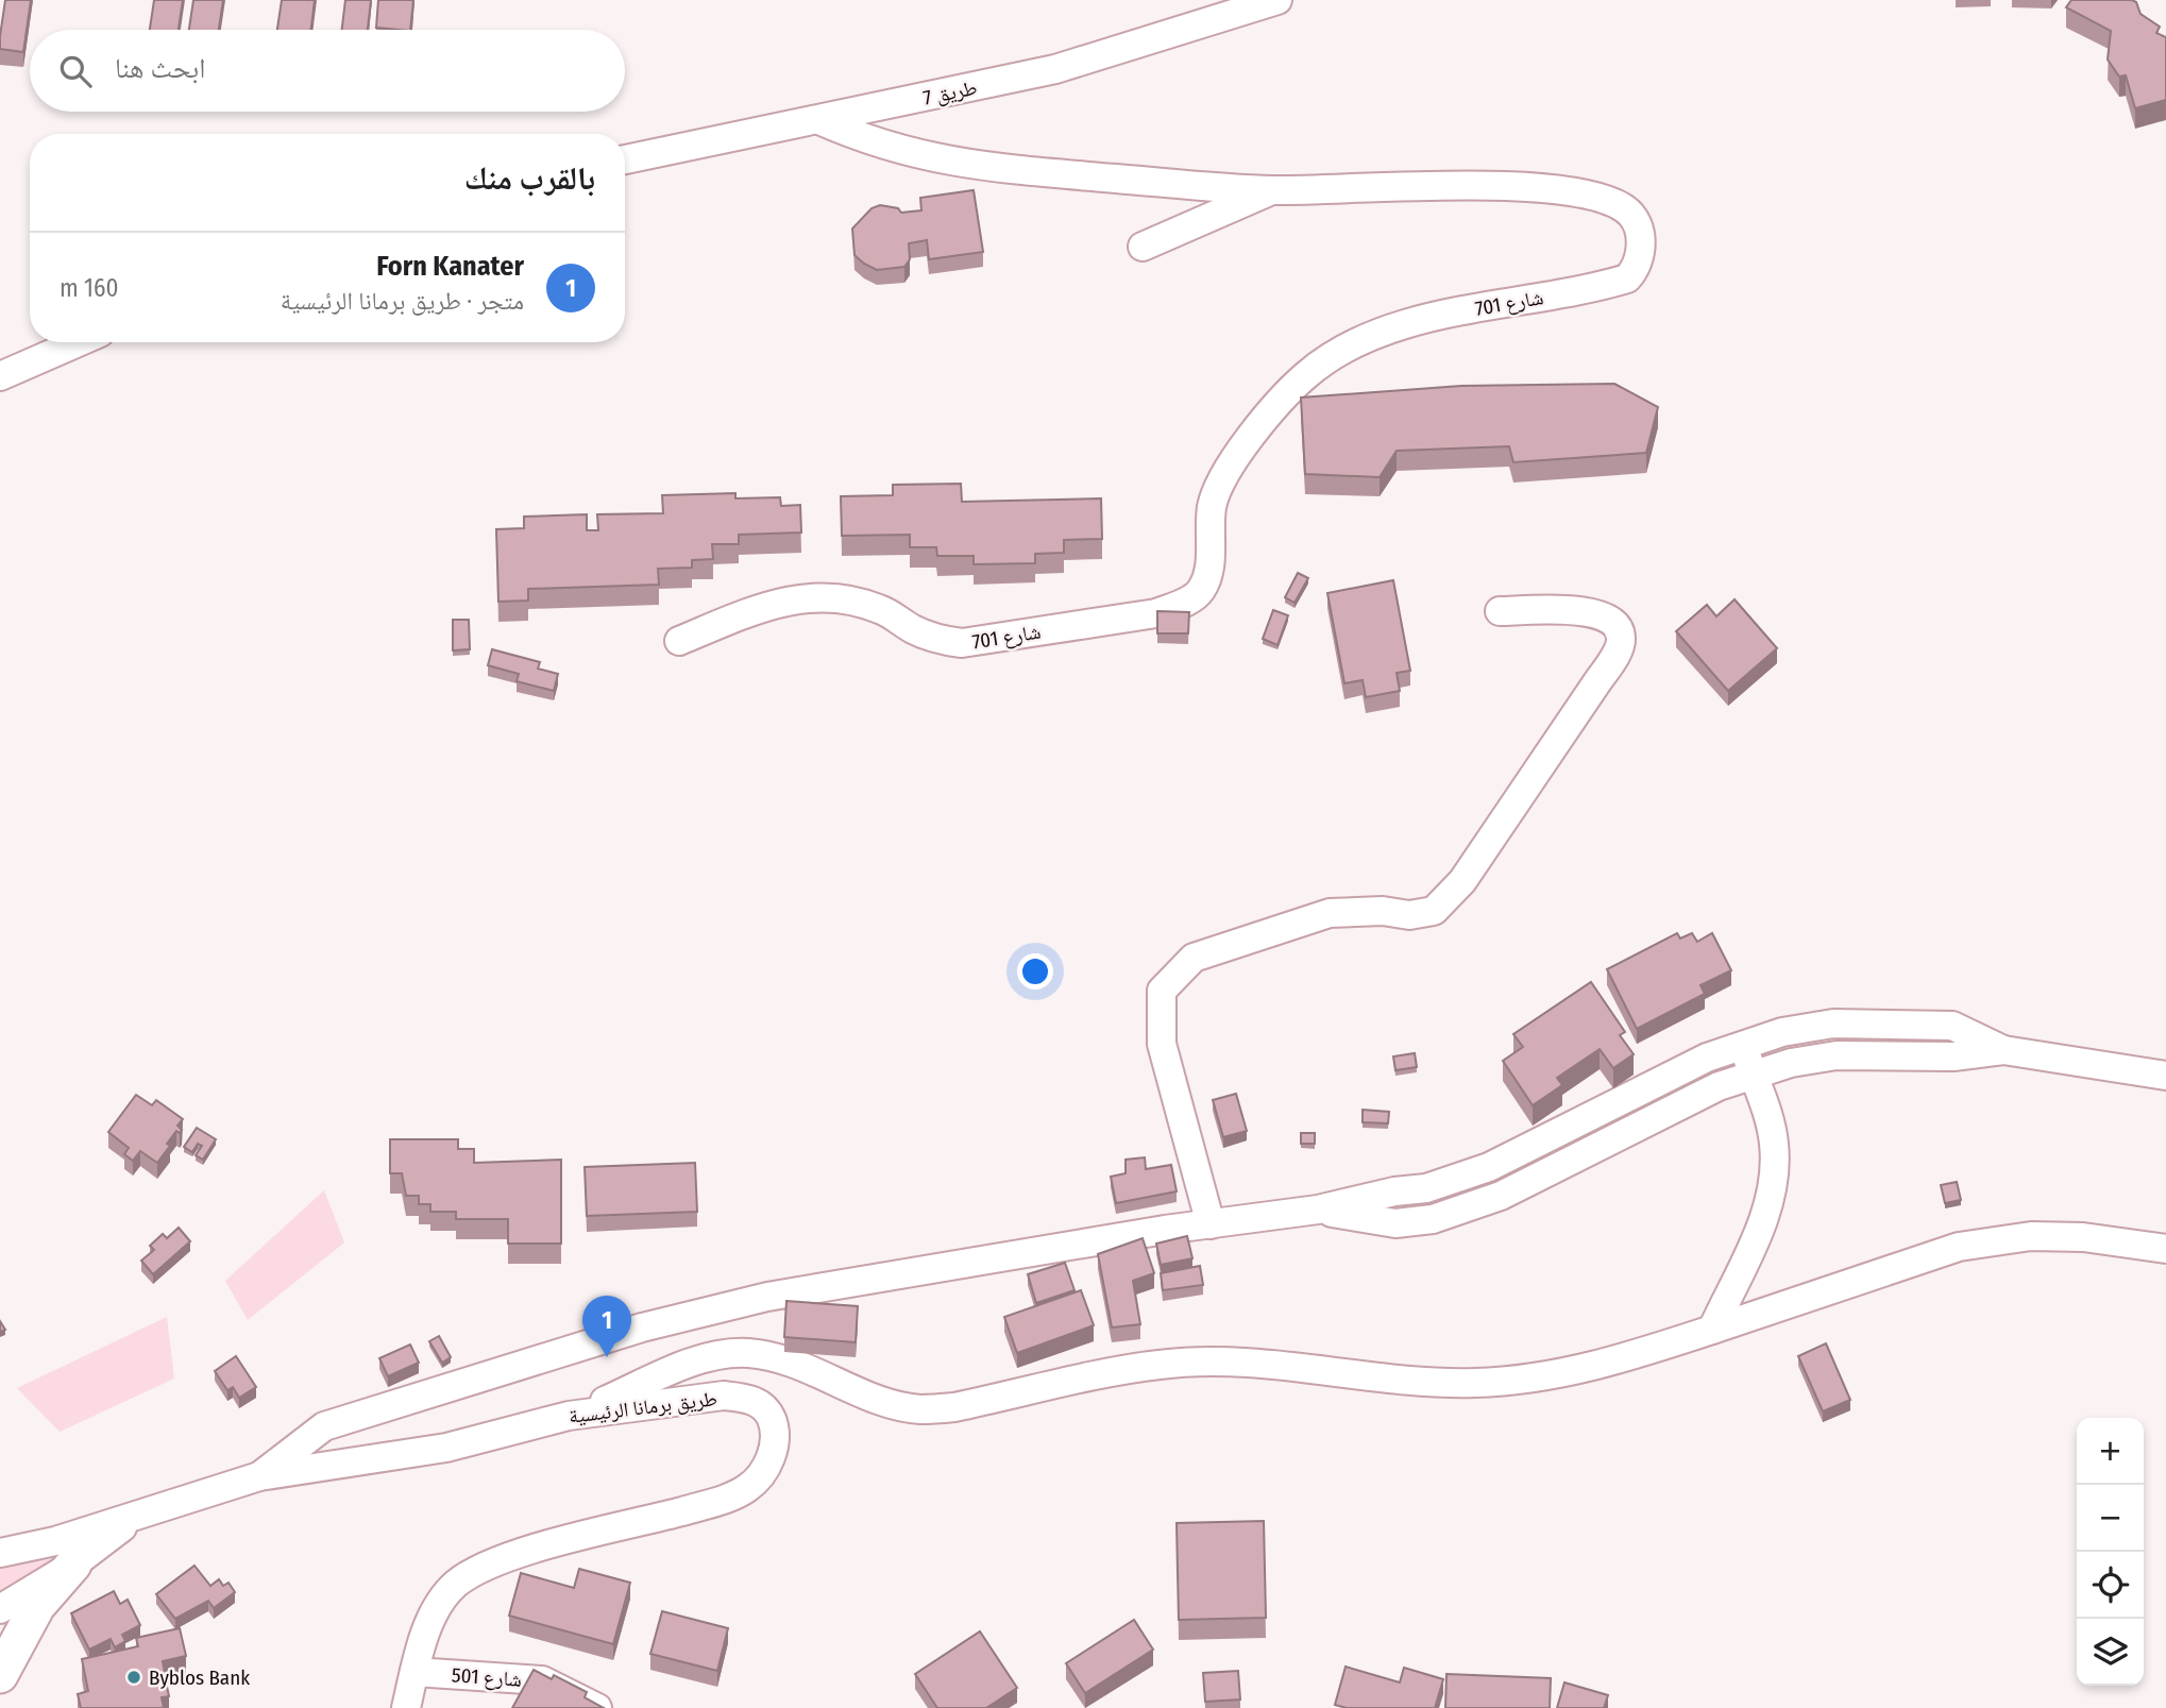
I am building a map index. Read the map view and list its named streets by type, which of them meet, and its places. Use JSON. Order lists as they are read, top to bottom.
{
  "streets": {
    "street": [
      "طريق 7",
      "شارع 701",
      "طريق برمانا الرئيسية",
      "شارع 501"
    ]
  },
  "crossings": [
    ["طريق 7", "شارع 701"],
    ["طريق برمانا الرئيسية", "شارع 501"]
  ],
  "places": ["Byblos Bank"],
  "page": {
    "search": "ابحث هنا",
    "heading": "بالقرب منك",
    "list": [
      {
        "mark": "1",
        "name": "Forn Kanater",
        "note": "متجر · طريق برمانا الرئيسية",
        "value": "160 m"
      }
    ],
    "pins": "1",
    "map_buttons": ["+", "−"]
  }
}
